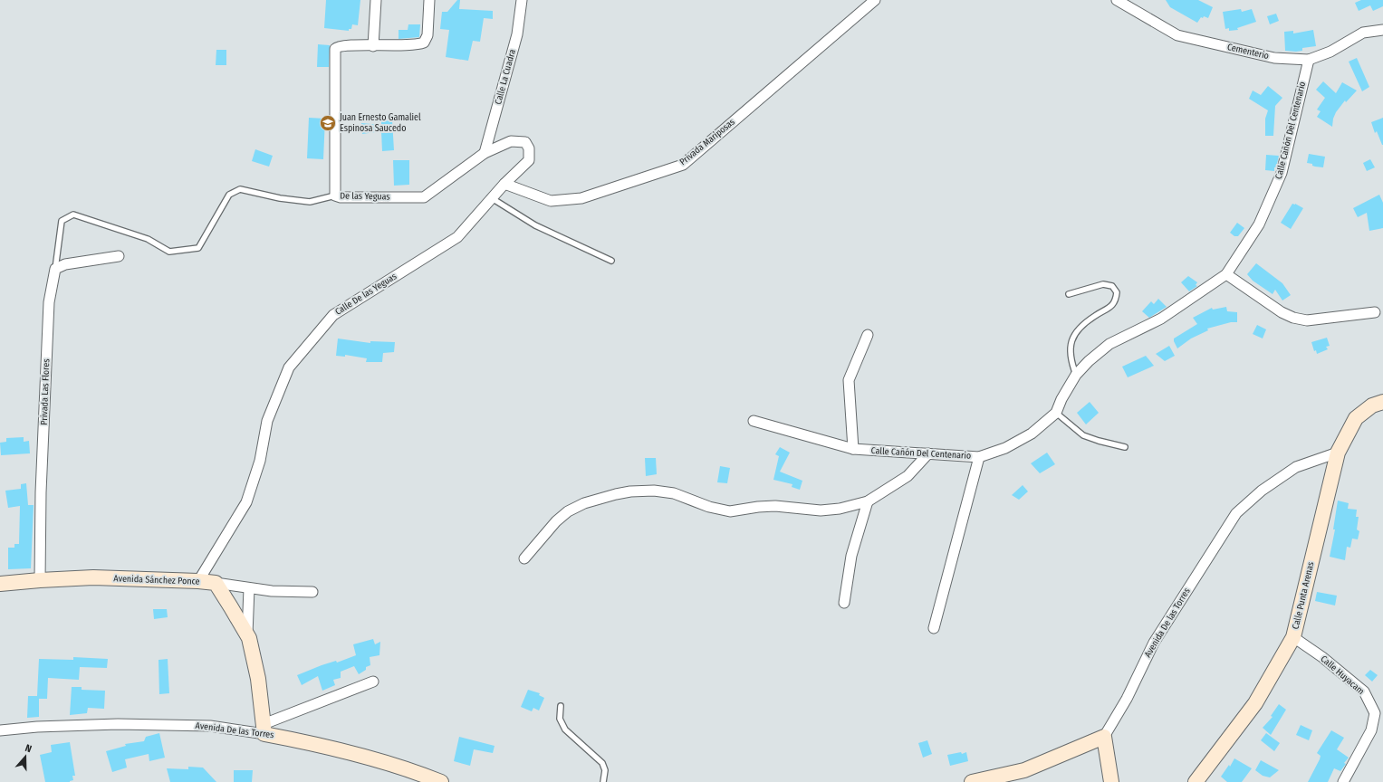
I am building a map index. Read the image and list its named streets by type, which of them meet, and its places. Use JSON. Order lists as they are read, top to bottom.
{
  "streets": {
    "street": [
      "Cementerio",
      "Calle La Cuadra",
      "Calle Cañón Del Centenario",
      "Privada Mariposas",
      "De las Yeguas",
      "Calle De las Yeguas",
      "Privada Las Flores",
      "Avenida Sánchez Ponce",
      "Calle Punta Arenas",
      "Avenida De las Torres",
      "Calle Huyacam"
    ]
  },
  "crossings": [
    ["Cementerio", "Calle Cañón Del Centenario"],
    ["Calle La Cuadra", "De las Yeguas"],
    ["Privada Mariposas", "Calle De las Yeguas"],
    ["De las Yeguas", "Calle De las Yeguas"],
    ["Calle De las Yeguas", "Avenida Sánchez Ponce"],
    ["Privada Las Flores", "Avenida Sánchez Ponce"],
    ["Calle Punta Arenas", "Avenida De las Torres"],
    ["Calle Punta Arenas", "Calle Huyacam"]
  ],
  "places": {
    "school or university": ["Juan Ernesto Gamaliel Espinosa Saucedo"]
  },
  "north": "top"
}
